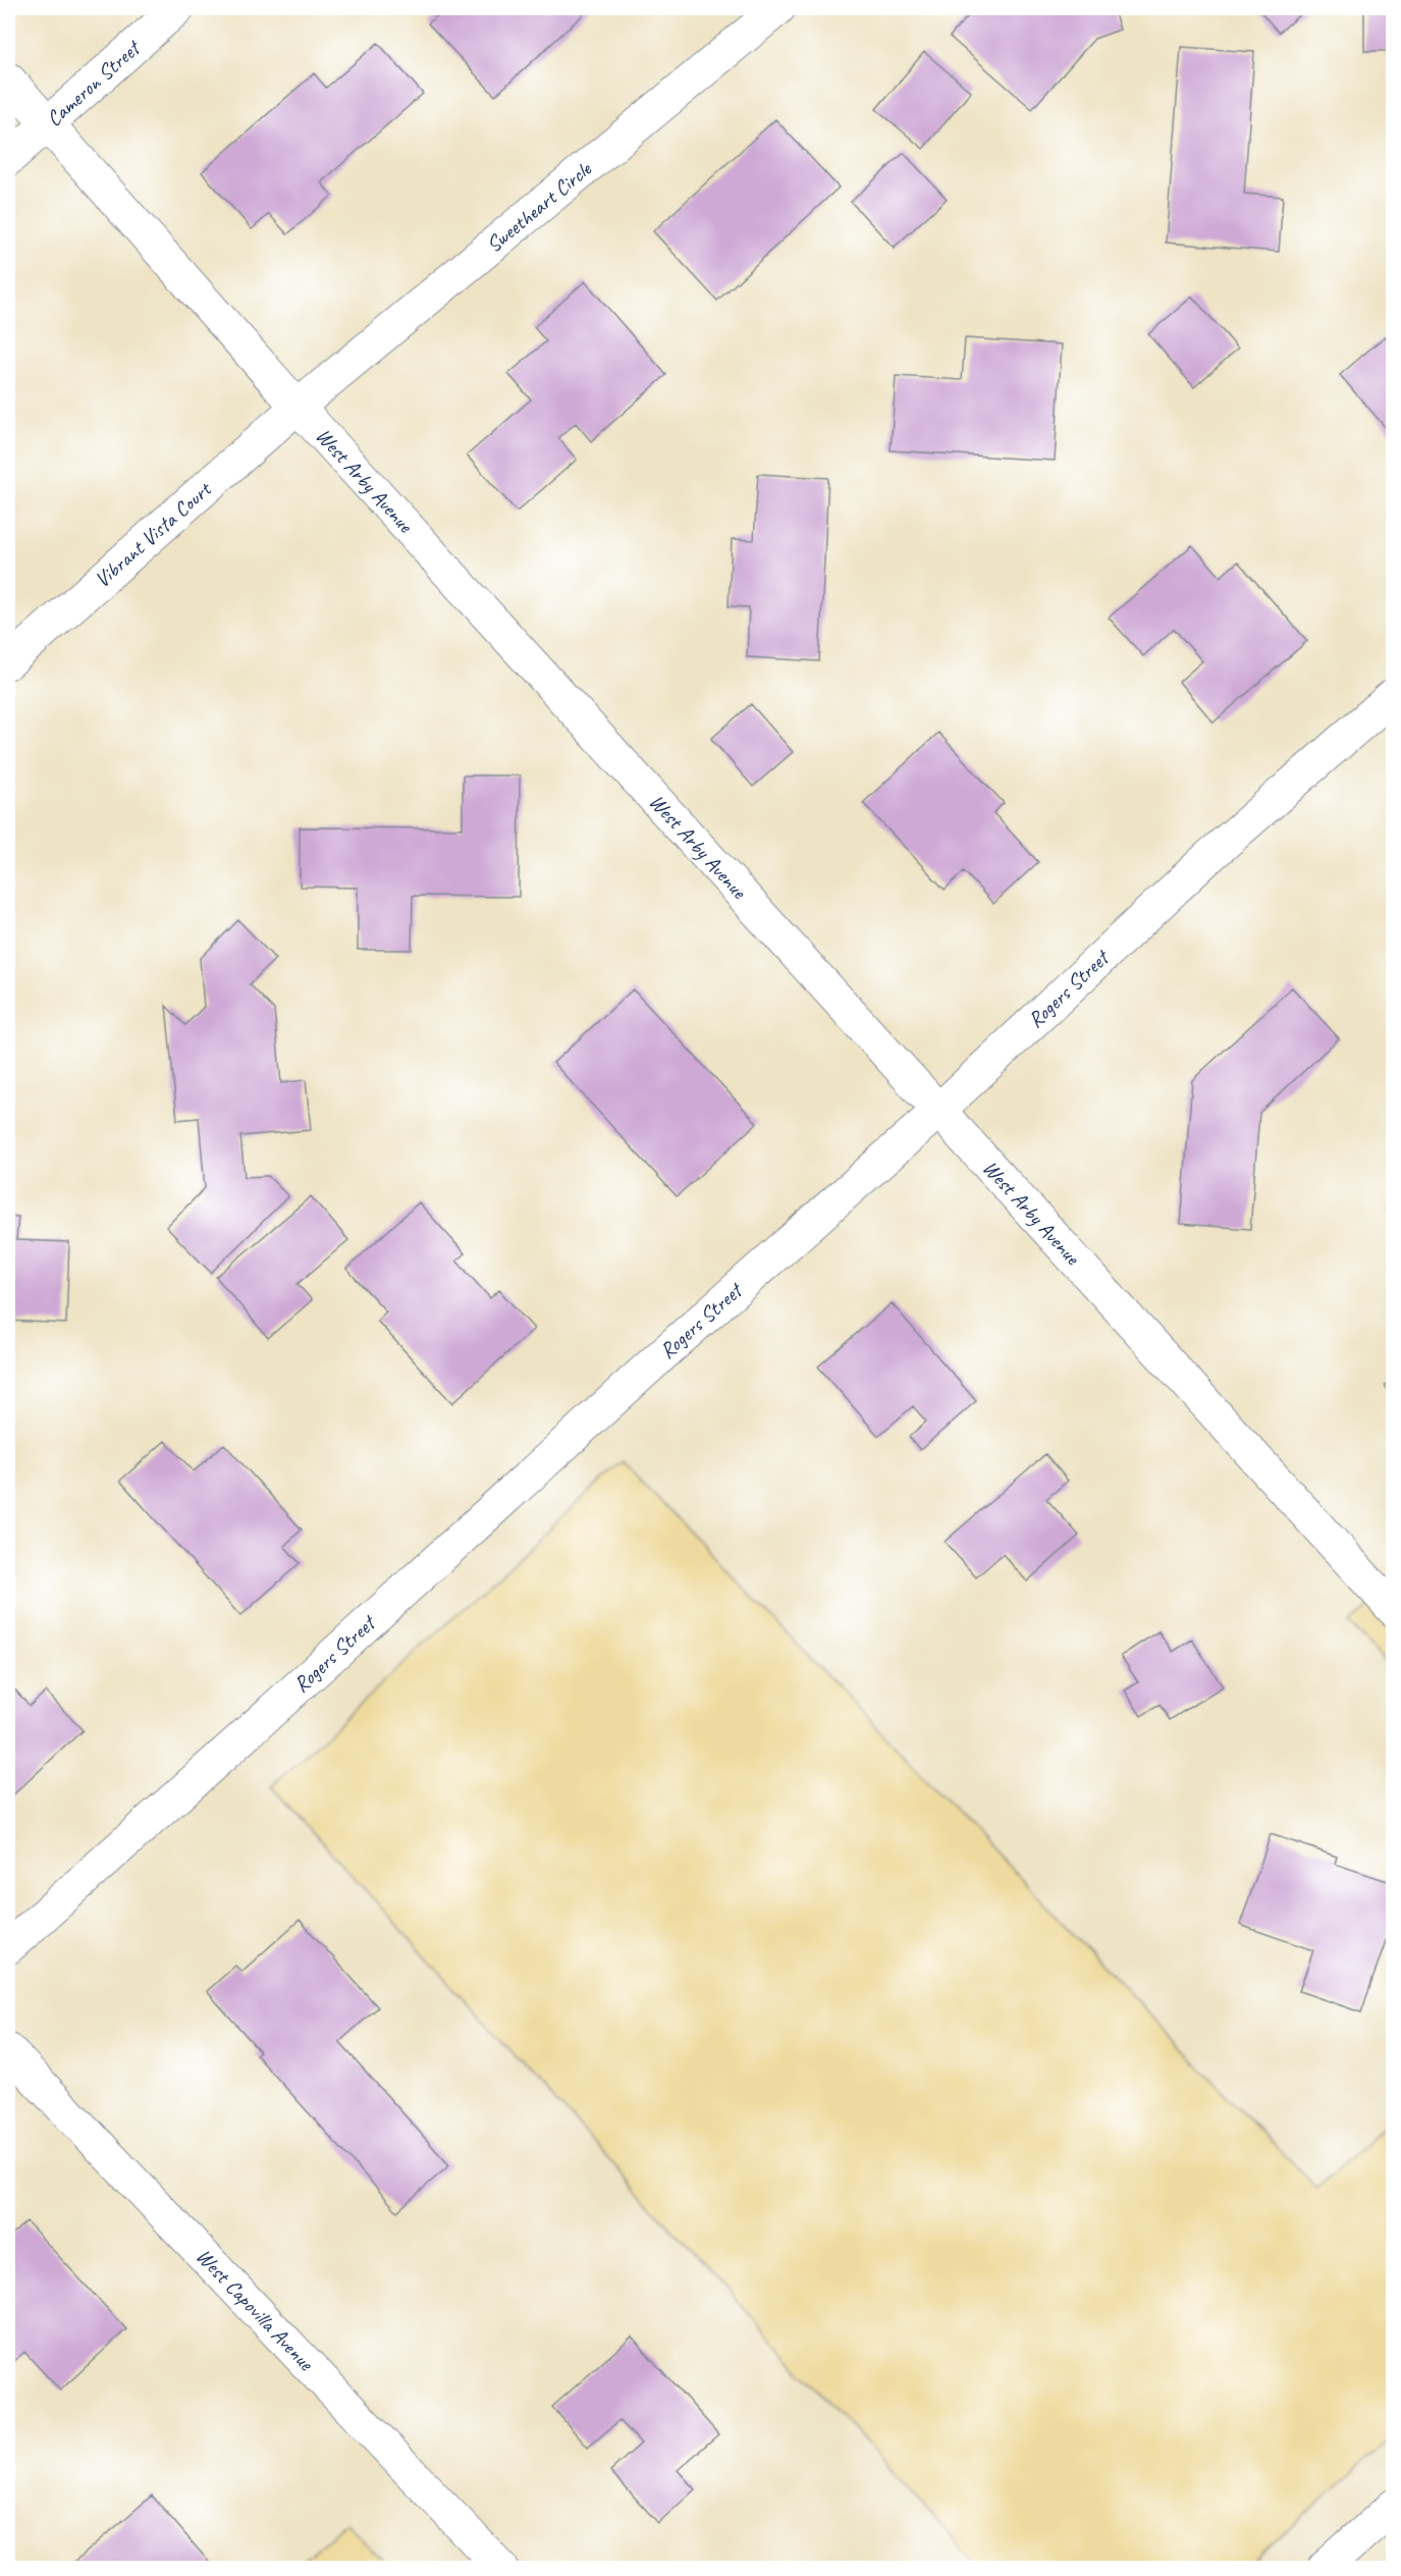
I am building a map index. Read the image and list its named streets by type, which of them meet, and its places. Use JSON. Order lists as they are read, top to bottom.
{
  "streets": {
    "street": [
      "Cameron Street",
      "Sweetheart Circle",
      "West Arby Avenue",
      "Vibrant Vista Court",
      "Rogers Street",
      "West Capovilla Avenue"
    ]
  },
  "crossings": [
    ["Cameron Street", "West Arby Avenue"],
    ["Sweetheart Circle", "West Arby Avenue"],
    ["Sweetheart Circle", "Vibrant Vista Court"],
    ["West Arby Avenue", "Vibrant Vista Court"],
    ["West Arby Avenue", "Rogers Street"]
  ]
}
